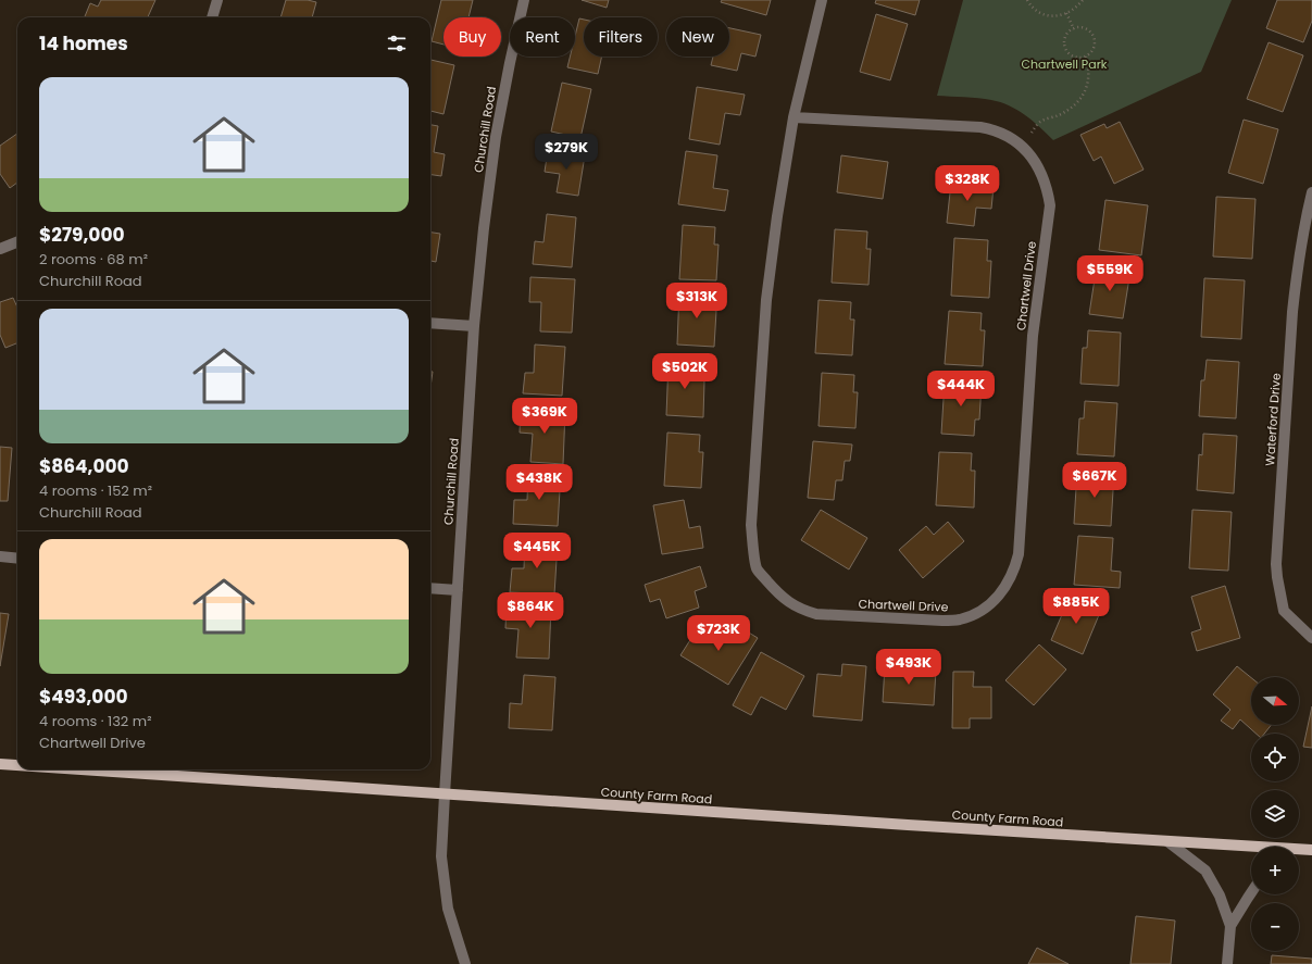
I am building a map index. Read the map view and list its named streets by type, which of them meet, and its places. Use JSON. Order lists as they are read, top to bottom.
{
  "streets": {
    "main road": ["County Farm Road"],
    "street": ["Churchill Road", "Chartwell Drive", "Waterford Drive"]
  },
  "crossings": [
    ["Churchill Road", "County Farm Road"]
  ],
  "parks": ["Chartwell Park"],
  "north": "right",
  "page": {
    "chip": [
      "Buy",
      "Rent",
      "Filters",
      "New"
    ],
    "heading": "14 homes",
    "list": [
      {
        "name": "$279,000",
        "note": "2 rooms · 68 m² · Churchill Road"
      },
      {
        "name": "$864,000",
        "note": "4 rooms · 152 m² · Churchill Road"
      },
      {
        "name": "$493,000",
        "note": "4 rooms · 132 m² · Chartwell Drive"
      }
    ],
    "price": [
      "$279K",
      "$328K",
      "$559K",
      "$313K",
      "$502K",
      "$444K",
      "$369K",
      "$667K",
      "$438K",
      "$445K",
      "$885K",
      "$864K",
      "$723K",
      "$493K"
    ],
    "map_buttons": ["+", "−"]
  }
}
